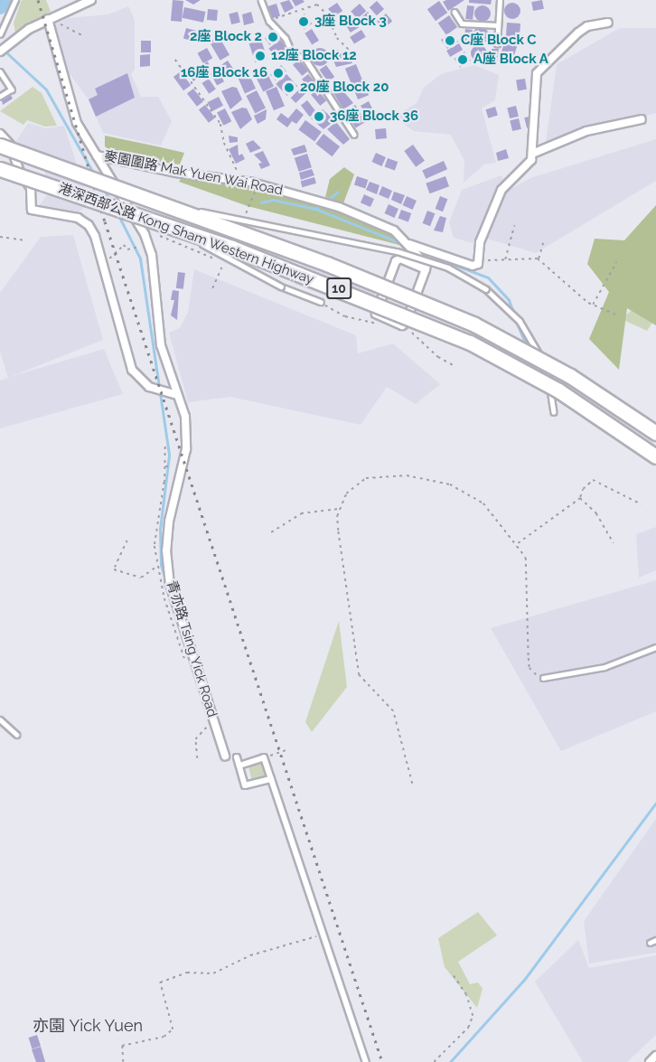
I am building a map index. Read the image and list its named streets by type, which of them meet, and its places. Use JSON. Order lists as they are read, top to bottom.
{
  "streets": {
    "highway": ["港深西部公路 Kong Sham Western Highway", "10"],
    "street": ["麥園圍路 Mak Yuen Wai Road", "青亦路 Tsing Yick Road"]
  },
  "crossings": [
    ["麥園圍路 Mak Yuen Wai Road", "青亦路 Tsing Yick Road"]
  ],
  "districts": ["亦園 Yick Yuen"],
  "places": [
    "3座 Block 3",
    "2座 Block 2",
    "C座 Block C",
    "12座 Block 12",
    "A座 Block A",
    "16座 Block 16",
    "20座 Block 20",
    "36座 Block 36"
  ]
}
